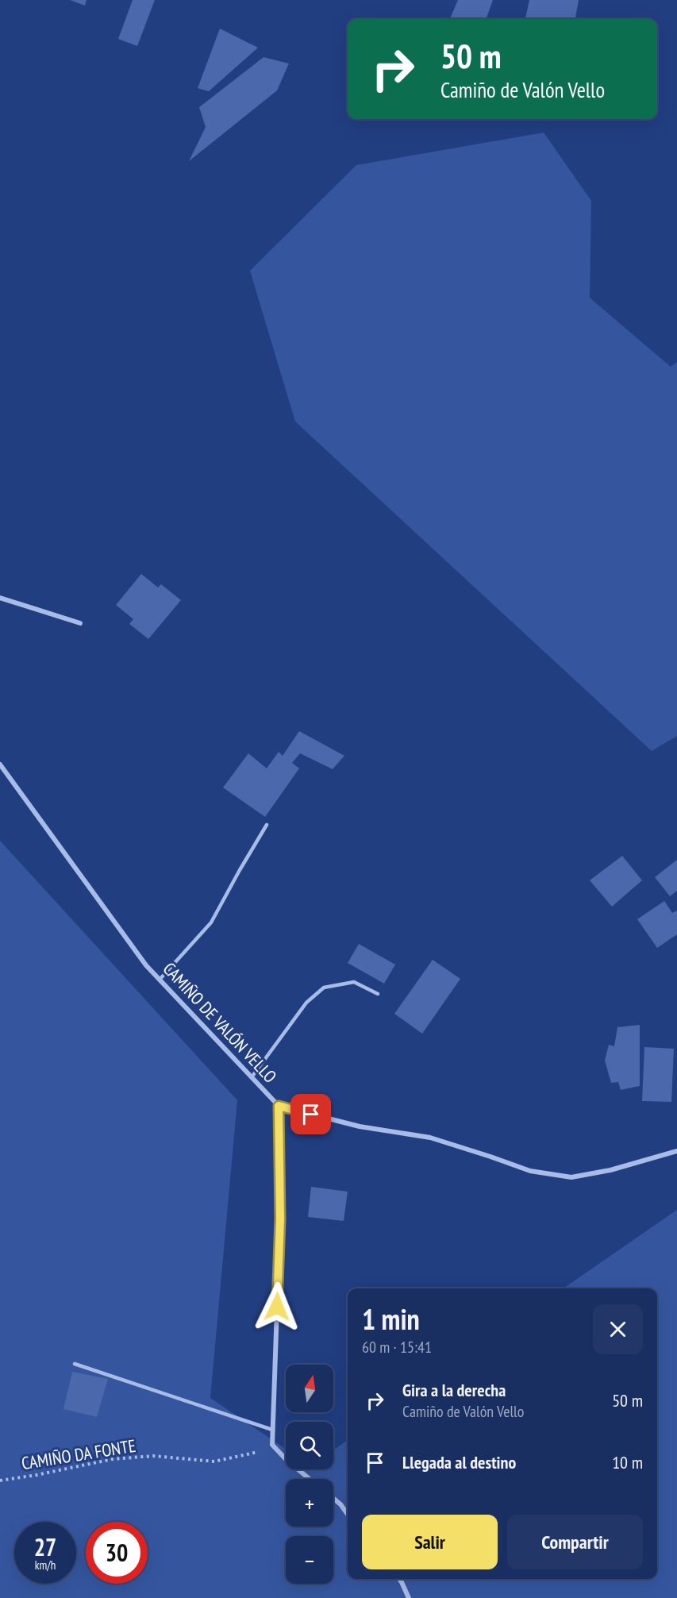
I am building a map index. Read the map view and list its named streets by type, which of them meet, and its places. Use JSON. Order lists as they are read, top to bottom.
{
  "streets": {
    "street": ["CAMIÑO DE VALÓN VELLO"],
    "path": ["CAMIÑO DA FONTE"]
  },
  "north": "top",
  "page": {
    "turn": ["50 m", "Camiño de Valón Vello"],
    "heading": ["1 min", "60 m · 15:41"],
    "map_buttons": ["+", "−"],
    "list": [
      {
        "name": "Gira a la derecha",
        "note": "Camiño de Valón Vello",
        "value": "50 m"
      },
      {
        "name": "Llegada al destino",
        "value": "10 m"
      }
    ],
    "buttons": ["Salir", "Compartir"],
    "speed": "27 km/h",
    "limit": "30"
  }
}
